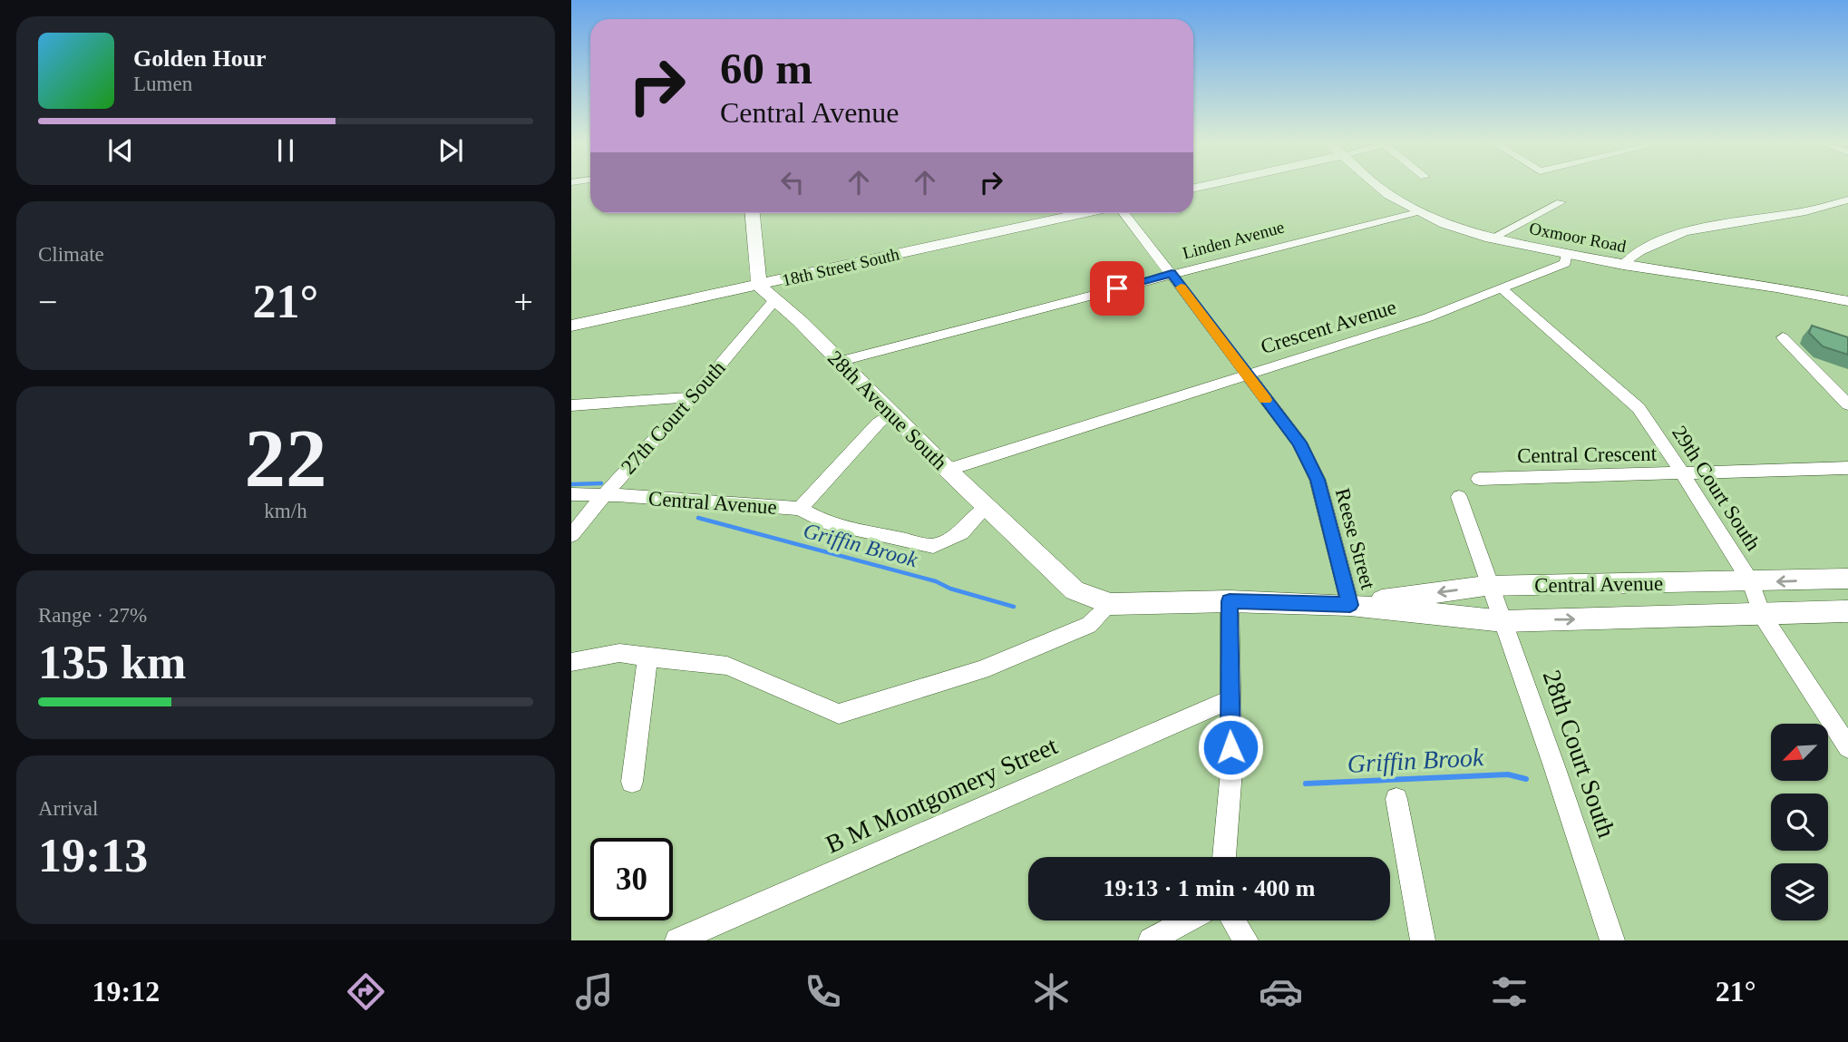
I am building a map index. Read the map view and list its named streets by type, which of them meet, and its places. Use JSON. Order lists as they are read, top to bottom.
{
  "streets": {
    "main road": [
      "Oxmoor Road",
      "18th Street South",
      "28th Avenue South",
      "Central Avenue"
    ],
    "street": [
      "Linden Avenue",
      "Crescent Avenue",
      "27th Court South",
      "Central Crescent",
      "29th Court South",
      "Reese Street",
      "28th Court South",
      "B M Montgomery Street"
    ]
  },
  "crossings": [
    ["Oxmoor Road", "Linden Avenue"],
    ["Oxmoor Road", "Crescent Avenue"],
    ["Linden Avenue", "28th Avenue South"],
    ["Linden Avenue", "Reese Street"],
    ["18th Street South", "28th Avenue South"],
    ["Crescent Avenue", "28th Avenue South"],
    ["Crescent Avenue", "29th Court South"],
    ["Crescent Avenue", "Reese Street"],
    ["28th Avenue South", "27th Court South"],
    ["28th Avenue South", "Central Avenue"],
    ["27th Court South", "Central Avenue"],
    ["Central Crescent", "29th Court South"],
    ["29th Court South", "Central Avenue"],
    ["Central Avenue", "Reese Street"],
    ["Central Avenue", "28th Court South"]
  ],
  "water": ["Griffin Brook"],
  "north": "bottom left",
  "page": {
    "turn": ["60 m", "Central Avenue"],
    "song": ["Golden Hour", "Lumen"],
    "tile": [
      "Climate",
      ["22", "km/h"],
      ["Range · 27%", "135 km"],
      ["Arrival", "19:13"]
    ],
    "heat": ["−", "21°", "+"],
    "limit": "30",
    "trip": "19:13 · 1 min · 400 m",
    "tabs": ["19:12", "21°"]
  }
}
